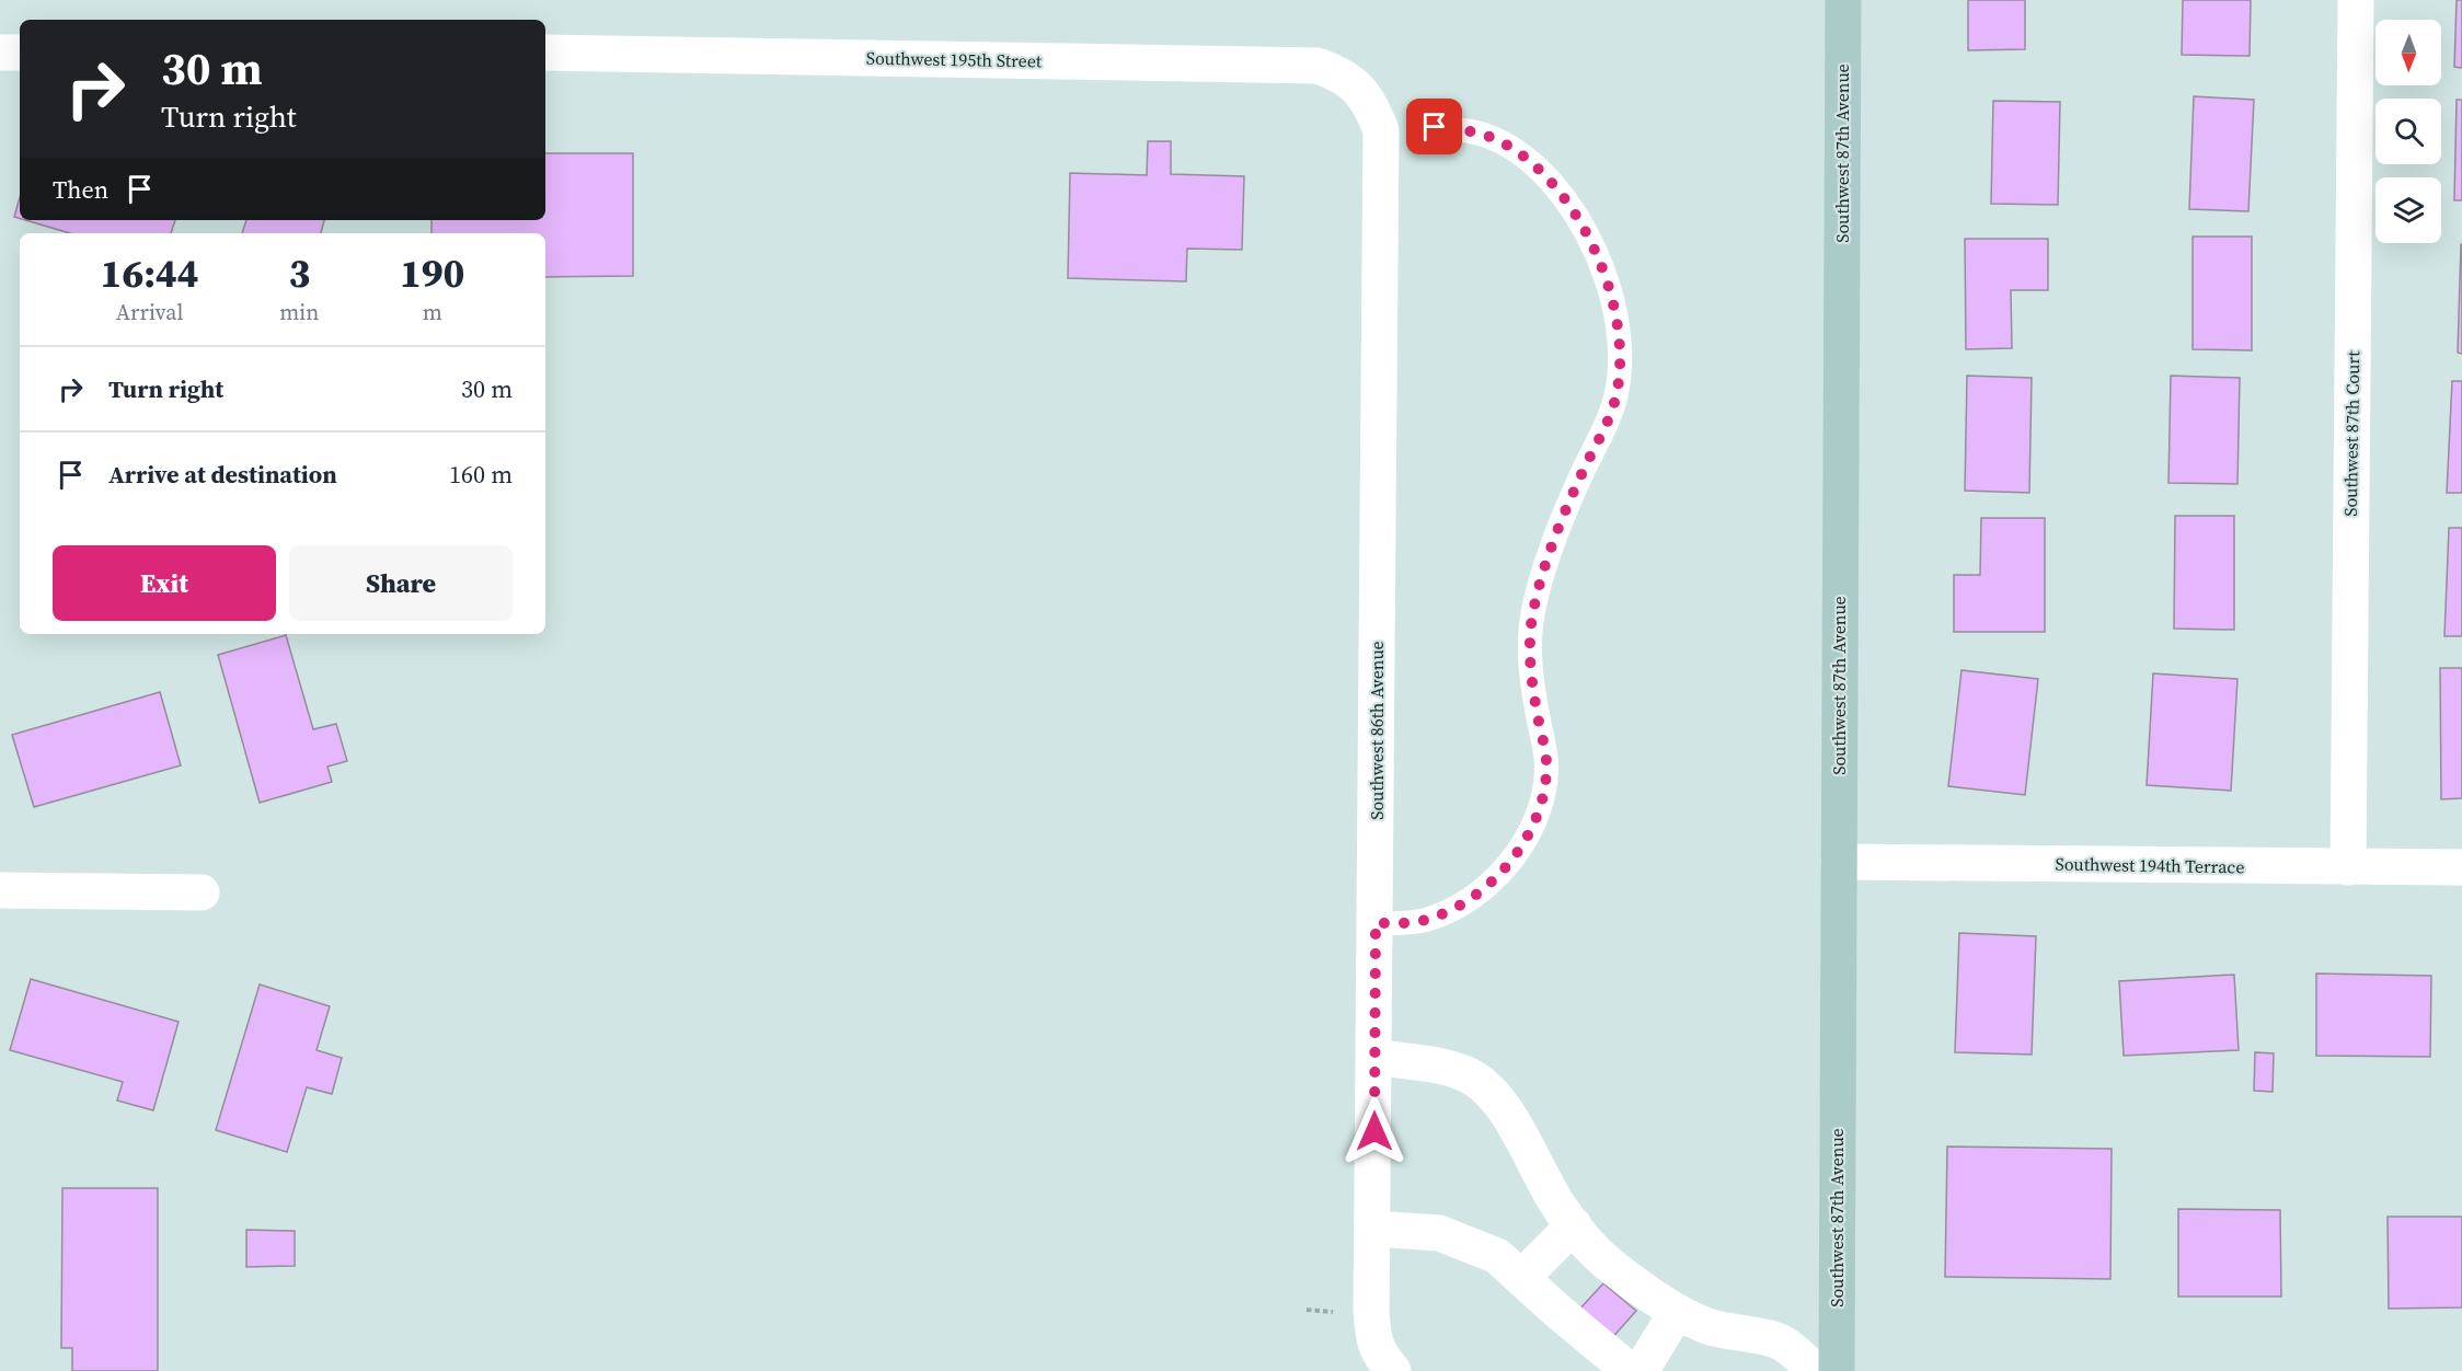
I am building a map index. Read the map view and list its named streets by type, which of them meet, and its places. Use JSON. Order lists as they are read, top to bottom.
{
  "streets": {
    "street": [
      "Southwest 195th Street",
      "Southwest 87th Avenue",
      "Southwest 87th Court",
      "Southwest 86th Avenue",
      "Southwest 194th Terrace"
    ]
  },
  "crossings": [
    ["Southwest 195th Street", "Southwest 86th Avenue"],
    ["Southwest 87th Avenue", "Southwest 194th Terrace"],
    ["Southwest 87th Court", "Southwest 194th Terrace"]
  ],
  "north": "bottom",
  "page": {
    "turn": ["30 m", "Turn right"],
    "then": "Then",
    "eta": [
      "16:44",
      "Arrival",
      "3",
      "min",
      "190",
      "m"
    ],
    "list": [
      {
        "name": "Turn right",
        "value": "30 m"
      },
      {
        "name": "Arrive at destination",
        "value": "160 m"
      }
    ],
    "buttons": ["Exit", "Share"]
  }
}
